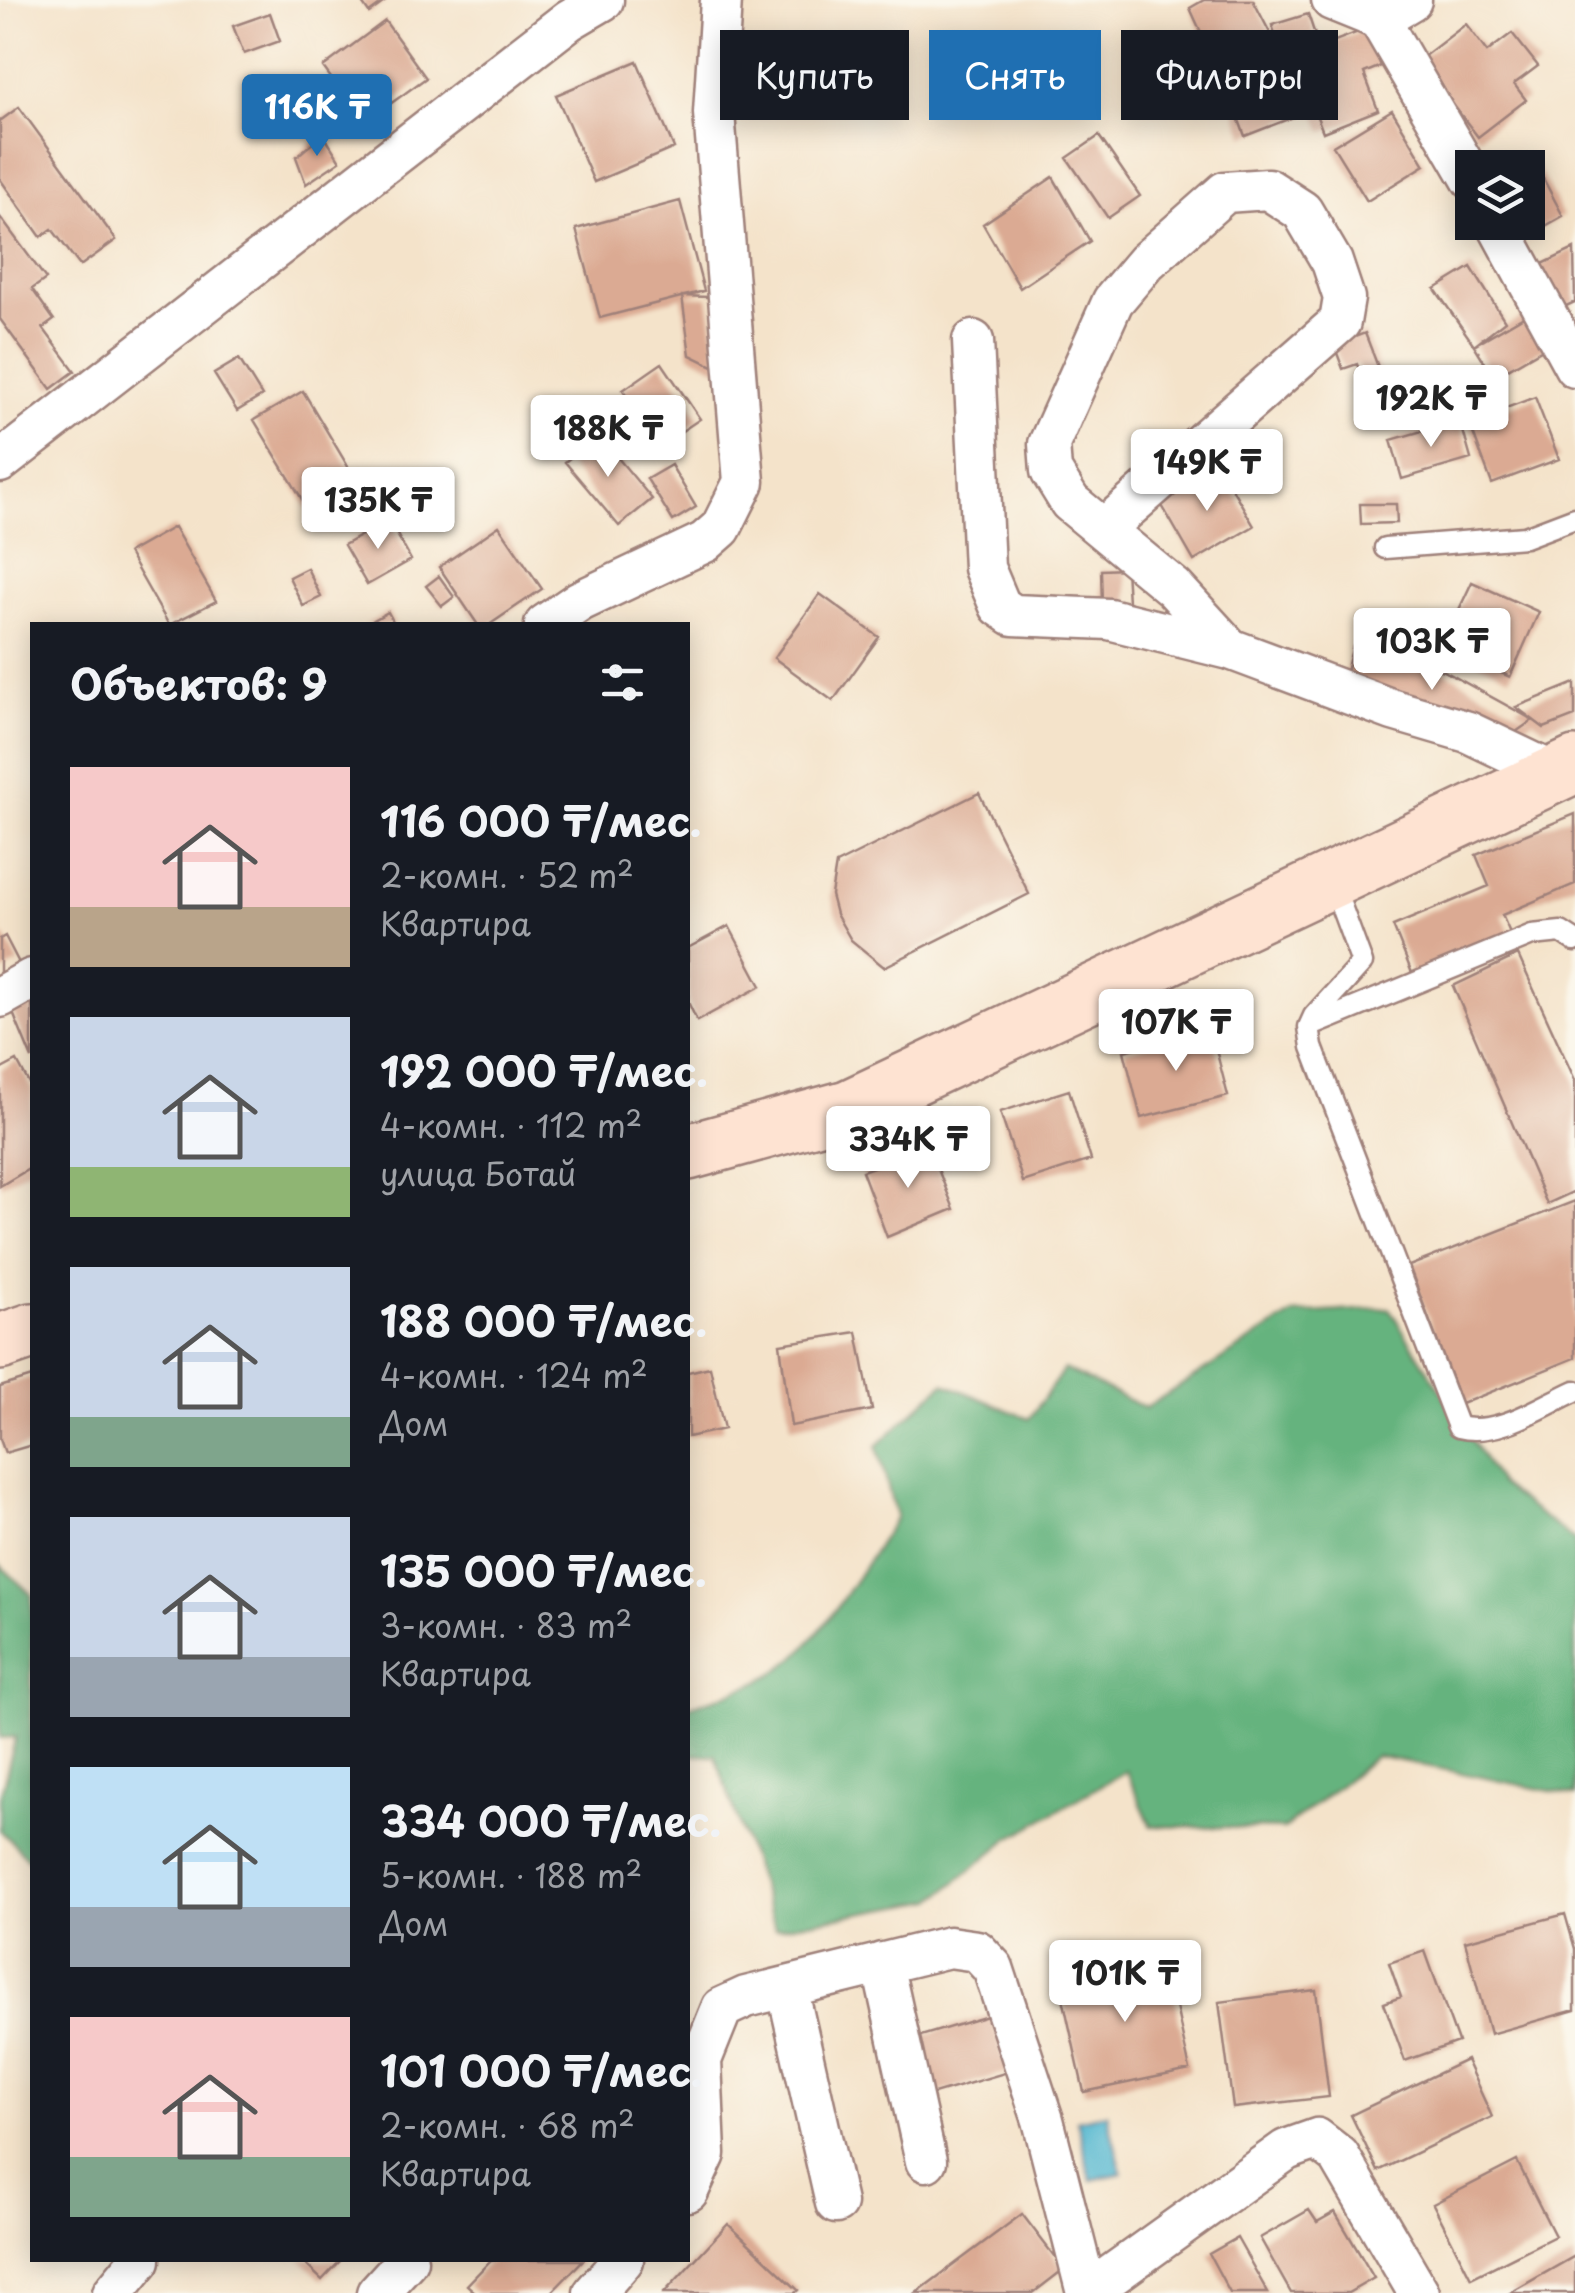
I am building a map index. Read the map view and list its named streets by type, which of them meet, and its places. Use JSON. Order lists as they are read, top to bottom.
{
  "page": {
    "chip": ["Купить", "Снять", "Фильтры"],
    "price": [
      "116K ₸",
      "192K ₸",
      "188K ₸",
      "149K ₸",
      "135K ₸",
      "103K ₸",
      "107K ₸",
      "334K ₸",
      "101K ₸"
    ],
    "heading": "Объектов: 9",
    "list": [
      {
        "name": "116 000 ₸/мес.",
        "note": "2-комн. · 52 m² · Квартира"
      },
      {
        "name": "192 000 ₸/мес.",
        "note": "4-комн. · 112 m² · улица Ботай"
      },
      {
        "name": "188 000 ₸/мес.",
        "note": "4-комн. · 124 m² · Дом"
      },
      {
        "name": "135 000 ₸/мес.",
        "note": "3-комн. · 83 m² · Квартира"
      },
      {
        "name": "334 000 ₸/мес.",
        "note": "5-комн. · 188 m² · Дом"
      },
      {
        "name": "101 000 ₸/мес.",
        "note": "2-комн. · 68 m² · Квартира"
      }
    ]
  }
}
